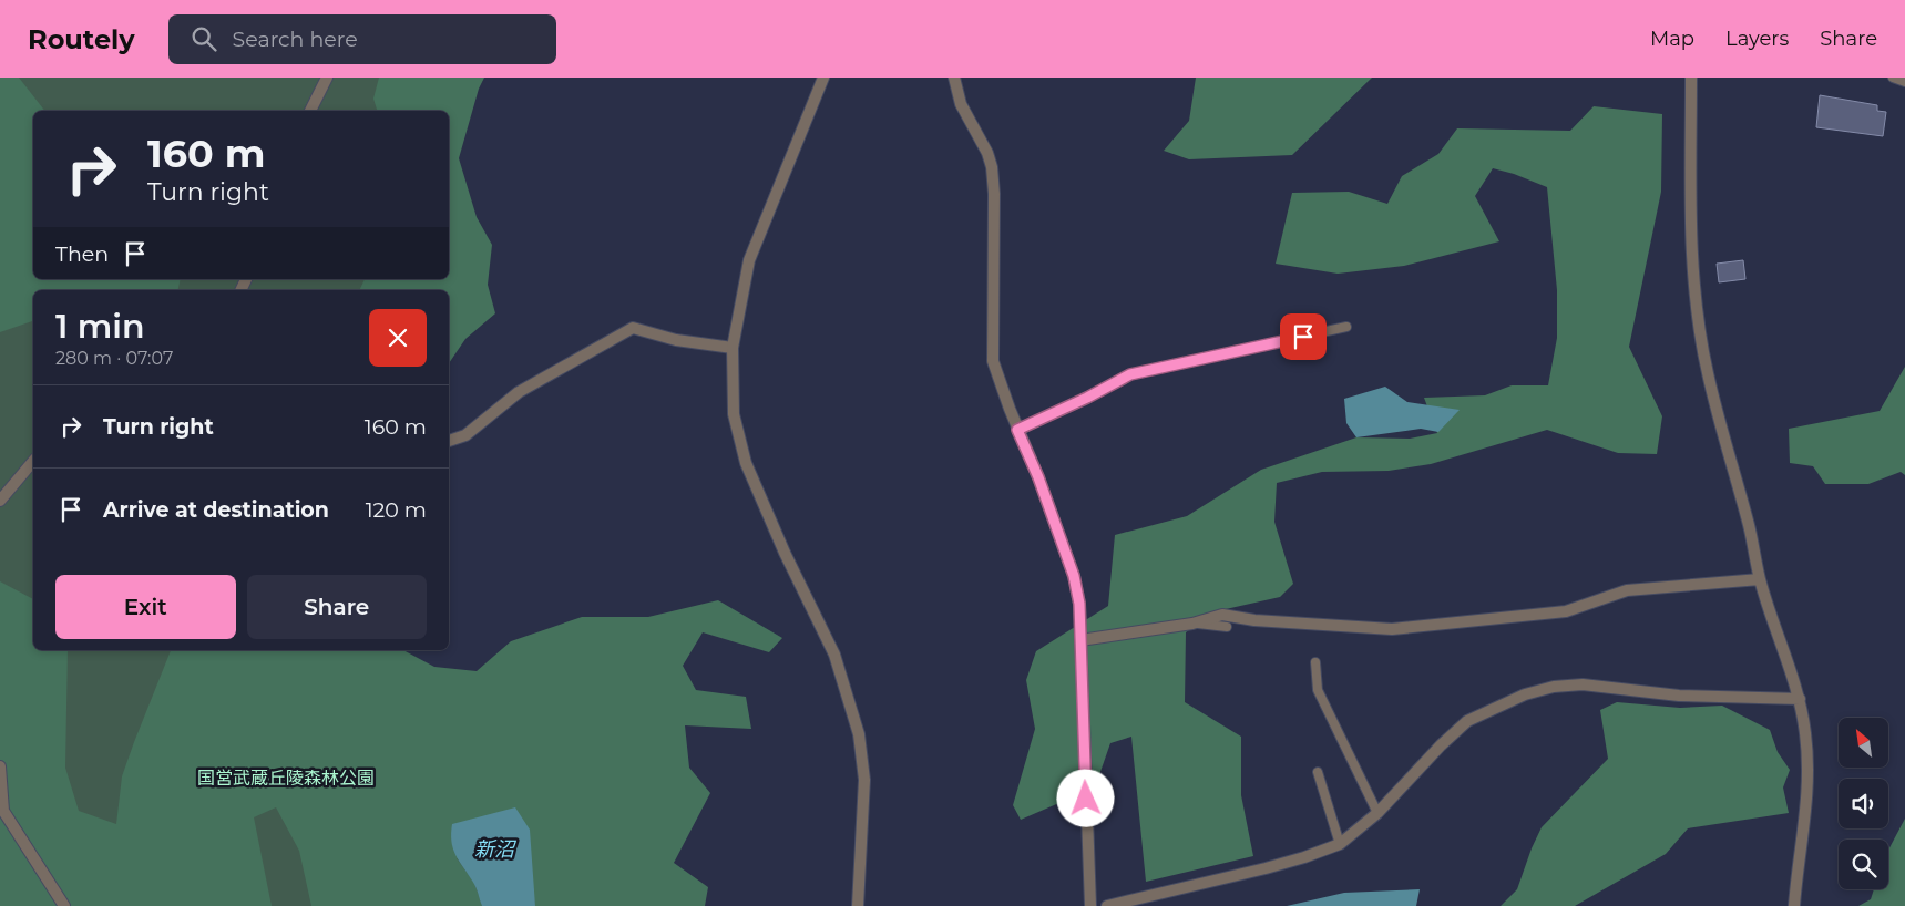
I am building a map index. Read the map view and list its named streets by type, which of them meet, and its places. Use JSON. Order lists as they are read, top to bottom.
{
  "water": ["新沼"],
  "parks": ["国営武蔵丘陵森林公園"],
  "north": "top left",
  "page": {
    "header": "Routely",
    "search": "Search here",
    "nav": ["Map", "Layers", "Share"],
    "turn": ["160 m", "Turn right"],
    "then": "Then",
    "heading": ["1 min", "280 m · 07:07"],
    "list": [
      {
        "name": "Turn right",
        "value": "160 m"
      },
      {
        "name": "Arrive at destination",
        "value": "120 m"
      }
    ],
    "buttons": ["Exit", "Share"]
  }
}
